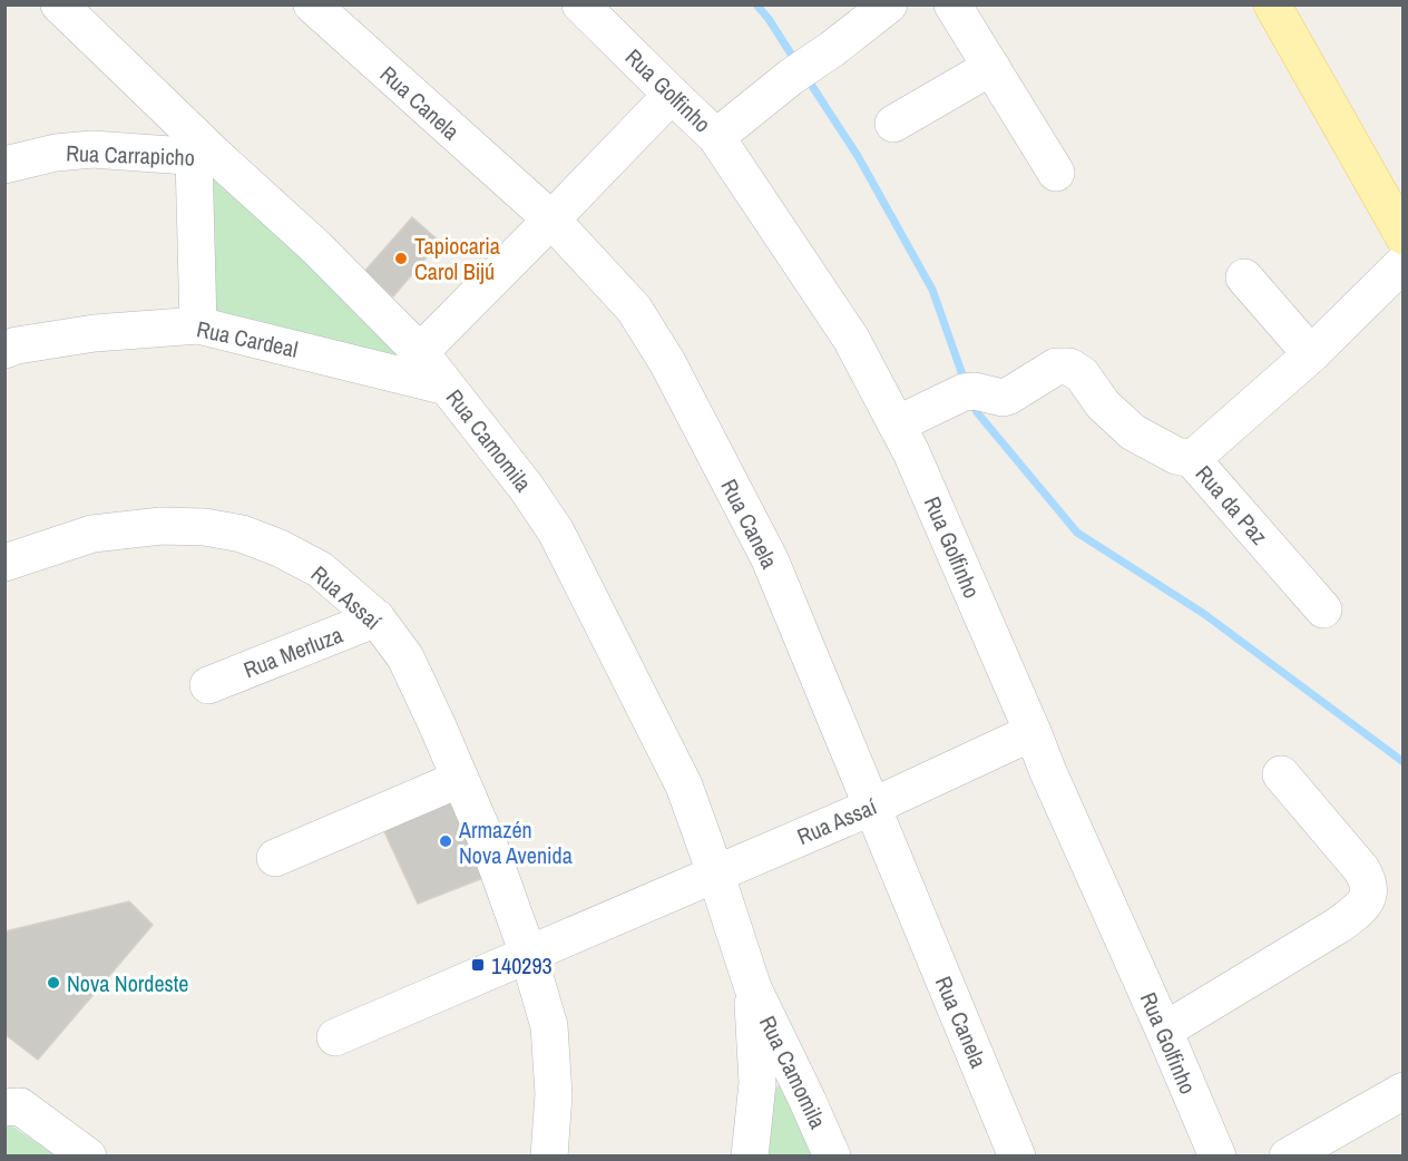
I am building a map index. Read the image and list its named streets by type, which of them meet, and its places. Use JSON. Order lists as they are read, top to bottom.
{
  "streets": {
    "street": [
      "Rua Golfinho",
      "Rua Canela",
      "Rua Carrapicho",
      "Rua Cardeal",
      "Rua Camomila",
      "Rua da Paz",
      "Rua Assaí",
      "Rua Merluza"
    ]
  },
  "crossings": [
    ["Rua Golfinho", "Rua Assaí"],
    ["Rua Canela", "Rua Assaí"],
    ["Rua Carrapicho", "Rua Camomila"],
    ["Rua Cardeal", "Rua Camomila"],
    ["Rua Camomila", "Rua Assaí"],
    ["Rua Assaí", "Rua Merluza"]
  ],
  "places": {
    "other": ["Tapiocaria Carol Bijú", "Armazén Nova Avenida", "Nova Nordeste"],
    "transit": ["140293"]
  }
}
